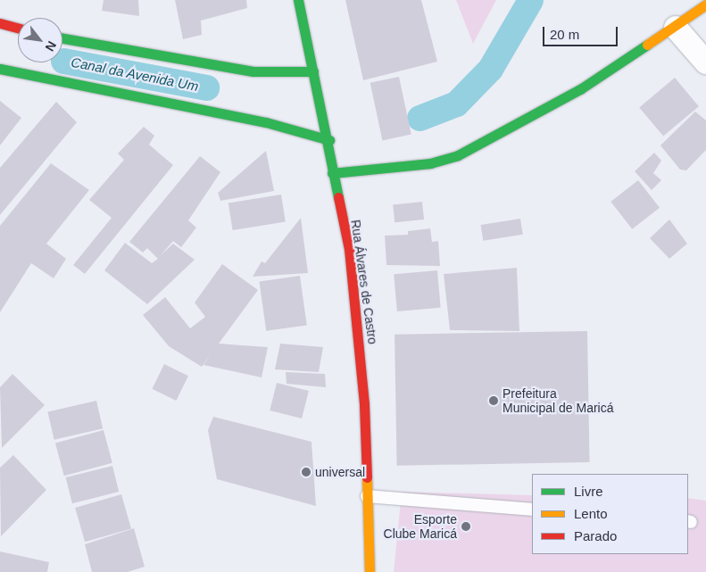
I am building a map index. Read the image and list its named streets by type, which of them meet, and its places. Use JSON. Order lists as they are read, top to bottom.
{
  "streets": {
    "street": ["Rua Álvares de Castro"]
  },
  "water": ["Canal da Avenida Um"],
  "places": ["Prefeitura Municipal de Maricá", "universal", "Esporte Clube Maricá"],
  "legend": ["Livre", "Lento", "Parado"],
  "scale_bar": "20 m",
  "north": "bottom right"
}
